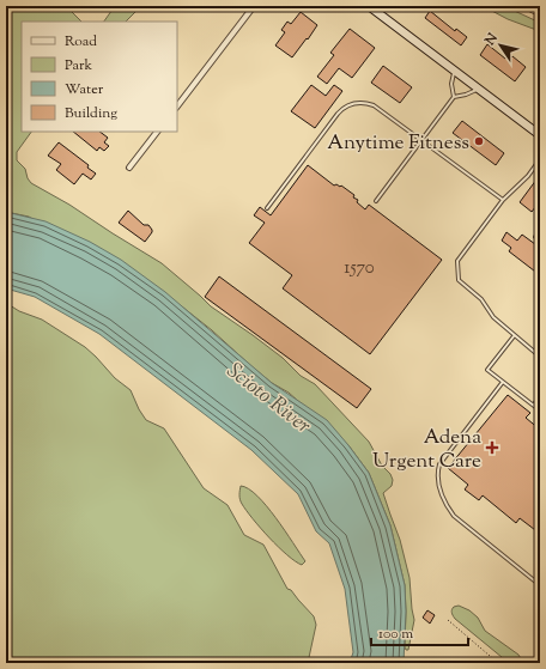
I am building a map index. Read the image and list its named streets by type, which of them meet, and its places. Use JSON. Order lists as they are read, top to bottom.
{
  "water": ["Scioto River"],
  "places": {
    "other": ["Anytime Fitness"],
    "health": ["Adena Urgent Care"]
  },
  "house_numbers": ["1570"],
  "legend": [
    "Road",
    "Park",
    "Water",
    "Building"
  ],
  "scale_bar": "100 m",
  "north": "top left"
}
